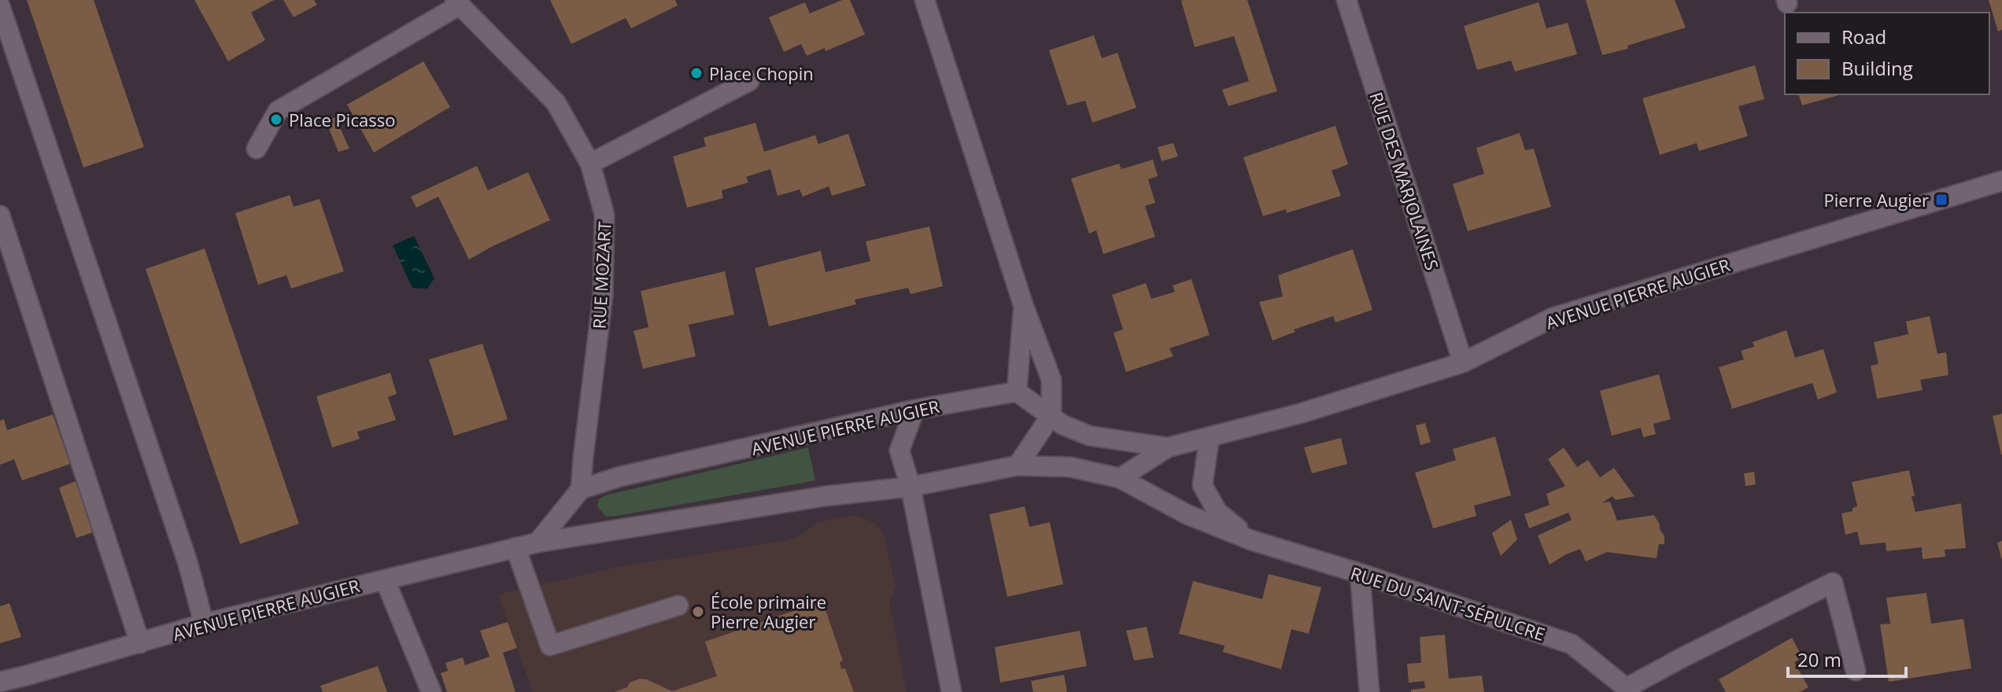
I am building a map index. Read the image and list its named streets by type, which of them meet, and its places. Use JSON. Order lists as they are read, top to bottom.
{
  "streets": {
    "street": [
      "RUE DES MARJOLAINES",
      "RUE MOZART",
      "AVENUE PIERRE AUGIER",
      "RUE DU SAINT-SÉPULCRE"
    ]
  },
  "crossings": [
    ["RUE DES MARJOLAINES", "AVENUE PIERRE AUGIER"],
    ["RUE MOZART", "AVENUE PIERRE AUGIER"],
    ["AVENUE PIERRE AUGIER", "RUE DU SAINT-SÉPULCRE"]
  ],
  "places": {
    "other": ["Place Chopin", "Place Picasso", "École primaire Pierre Augier"],
    "transit": ["Pierre Augier"]
  },
  "legend": ["Road", "Building"],
  "scale_bar": "20 m"
}
